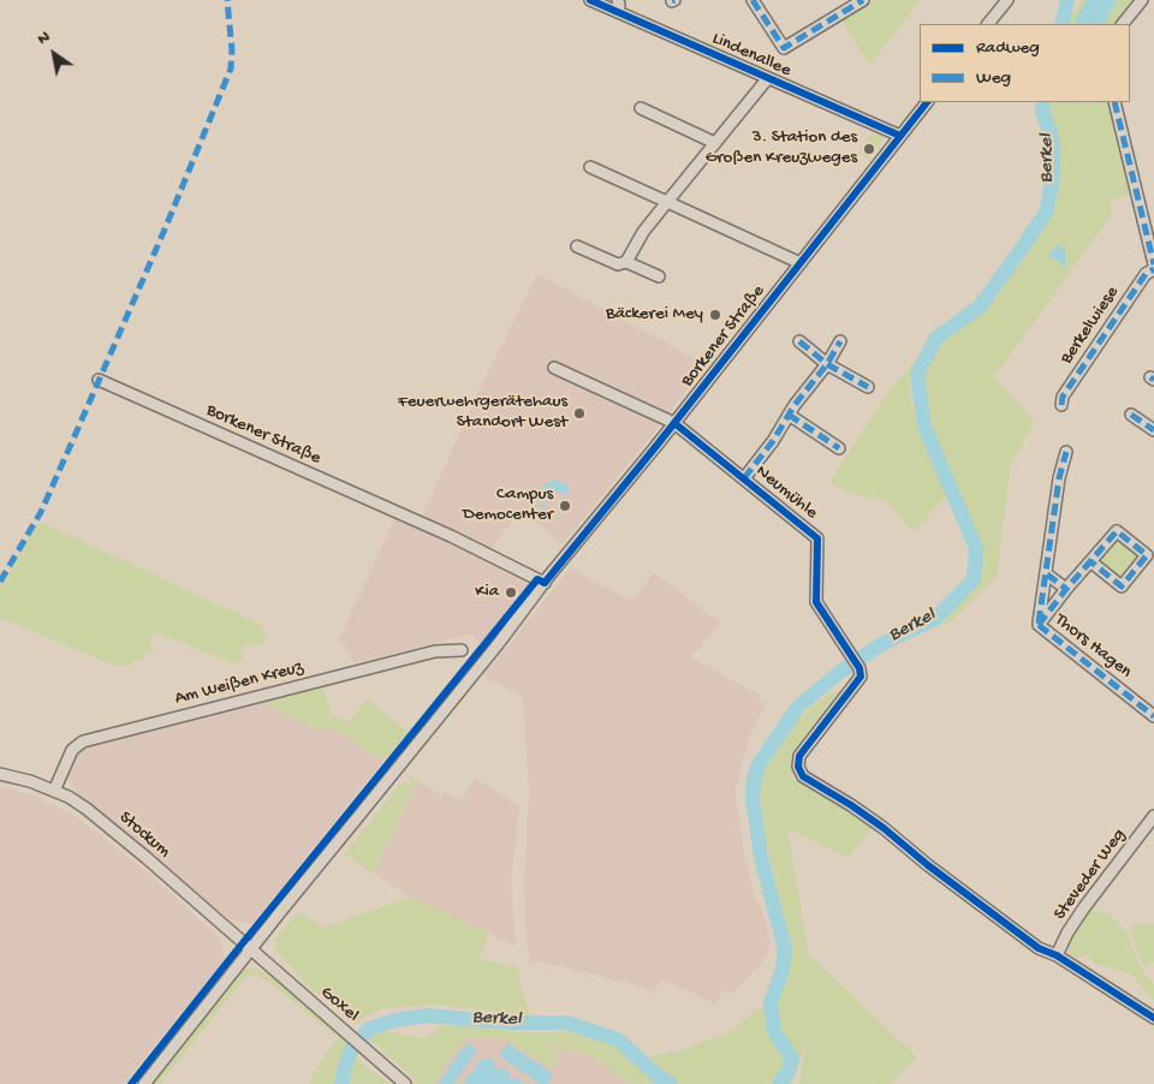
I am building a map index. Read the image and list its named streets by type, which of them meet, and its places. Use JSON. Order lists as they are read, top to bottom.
{
  "streets": {
    "street": [
      "Lindenallee",
      "Berkelwiese",
      "Borkener Straße",
      "Neumühle",
      "Thors Hagen",
      "Am Weißen Kreuz",
      "Stockum",
      "Steveder Weg",
      "Goxel"
    ]
  },
  "crossings": [
    ["Lindenallee", "Borkener Straße"],
    ["Borkener Straße", "Neumühle"],
    ["Borkener Straße", "Stockum"],
    ["Borkener Straße", "Goxel"],
    ["Neumühle", "Steveder Weg"],
    ["Am Weißen Kreuz", "Stockum"],
    ["Stockum", "Goxel"]
  ],
  "water": ["Berkel"],
  "places": [
    "3. Station des Großen Kreuzweges",
    "Bäckerei Mey",
    "Feuerwehrgerätehaus Standort West",
    "Campus Democenter",
    "Kia"
  ],
  "legend": ["Radweg", "Weg"],
  "north": "top left"
}
